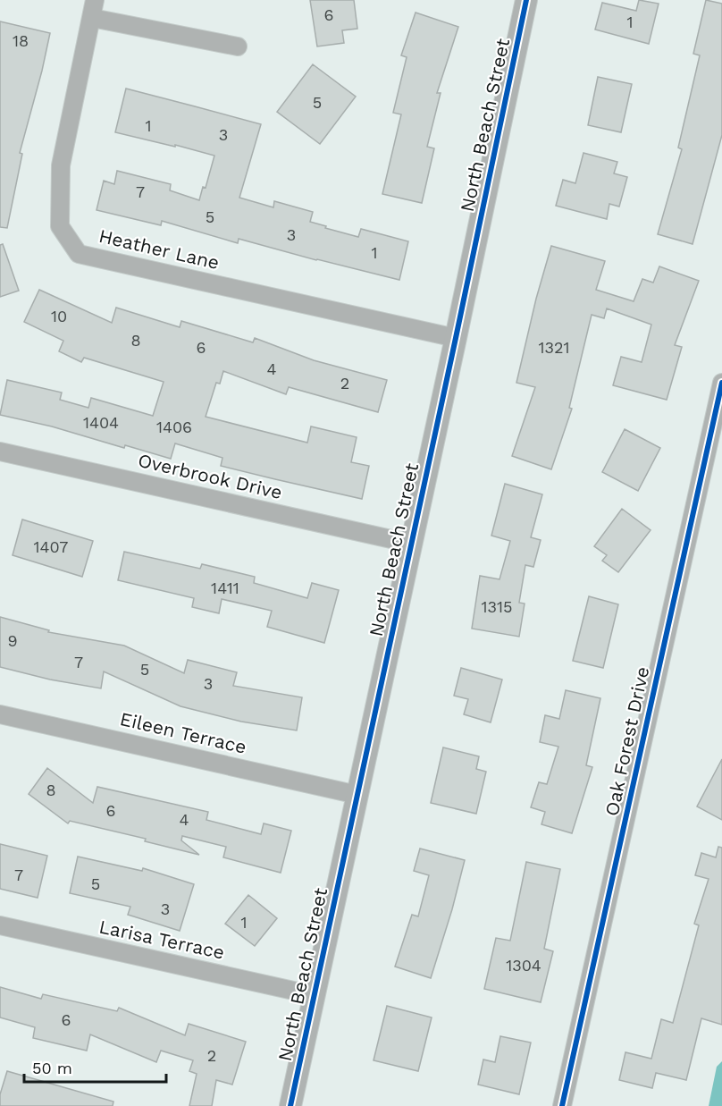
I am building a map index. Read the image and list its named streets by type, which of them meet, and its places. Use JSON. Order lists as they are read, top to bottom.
{
  "streets": {
    "street": [
      "North Beach Street",
      "Heather Lane",
      "Overbrook Drive",
      "Eileen Terrace",
      "Oak Forest Drive",
      "Larisa Terrace"
    ]
  },
  "crossings": [
    ["North Beach Street", "Heather Lane"],
    ["North Beach Street", "Overbrook Drive"],
    ["North Beach Street", "Eileen Terrace"],
    ["North Beach Street", "Larisa Terrace"]
  ],
  "house_numbers": [
    "6",
    "1",
    "18",
    "5",
    "1",
    "3",
    "7",
    "5",
    "3",
    "1",
    "10",
    "8",
    "6",
    "1321",
    "4",
    "2",
    "1404",
    "1406",
    "1407",
    "1411",
    "1315",
    "9",
    "7",
    "5",
    "3",
    "8",
    "6",
    "4",
    "7",
    "5",
    "3",
    "1",
    "1304",
    "6",
    "2"
  ],
  "scale_bar": "50 m"
}
